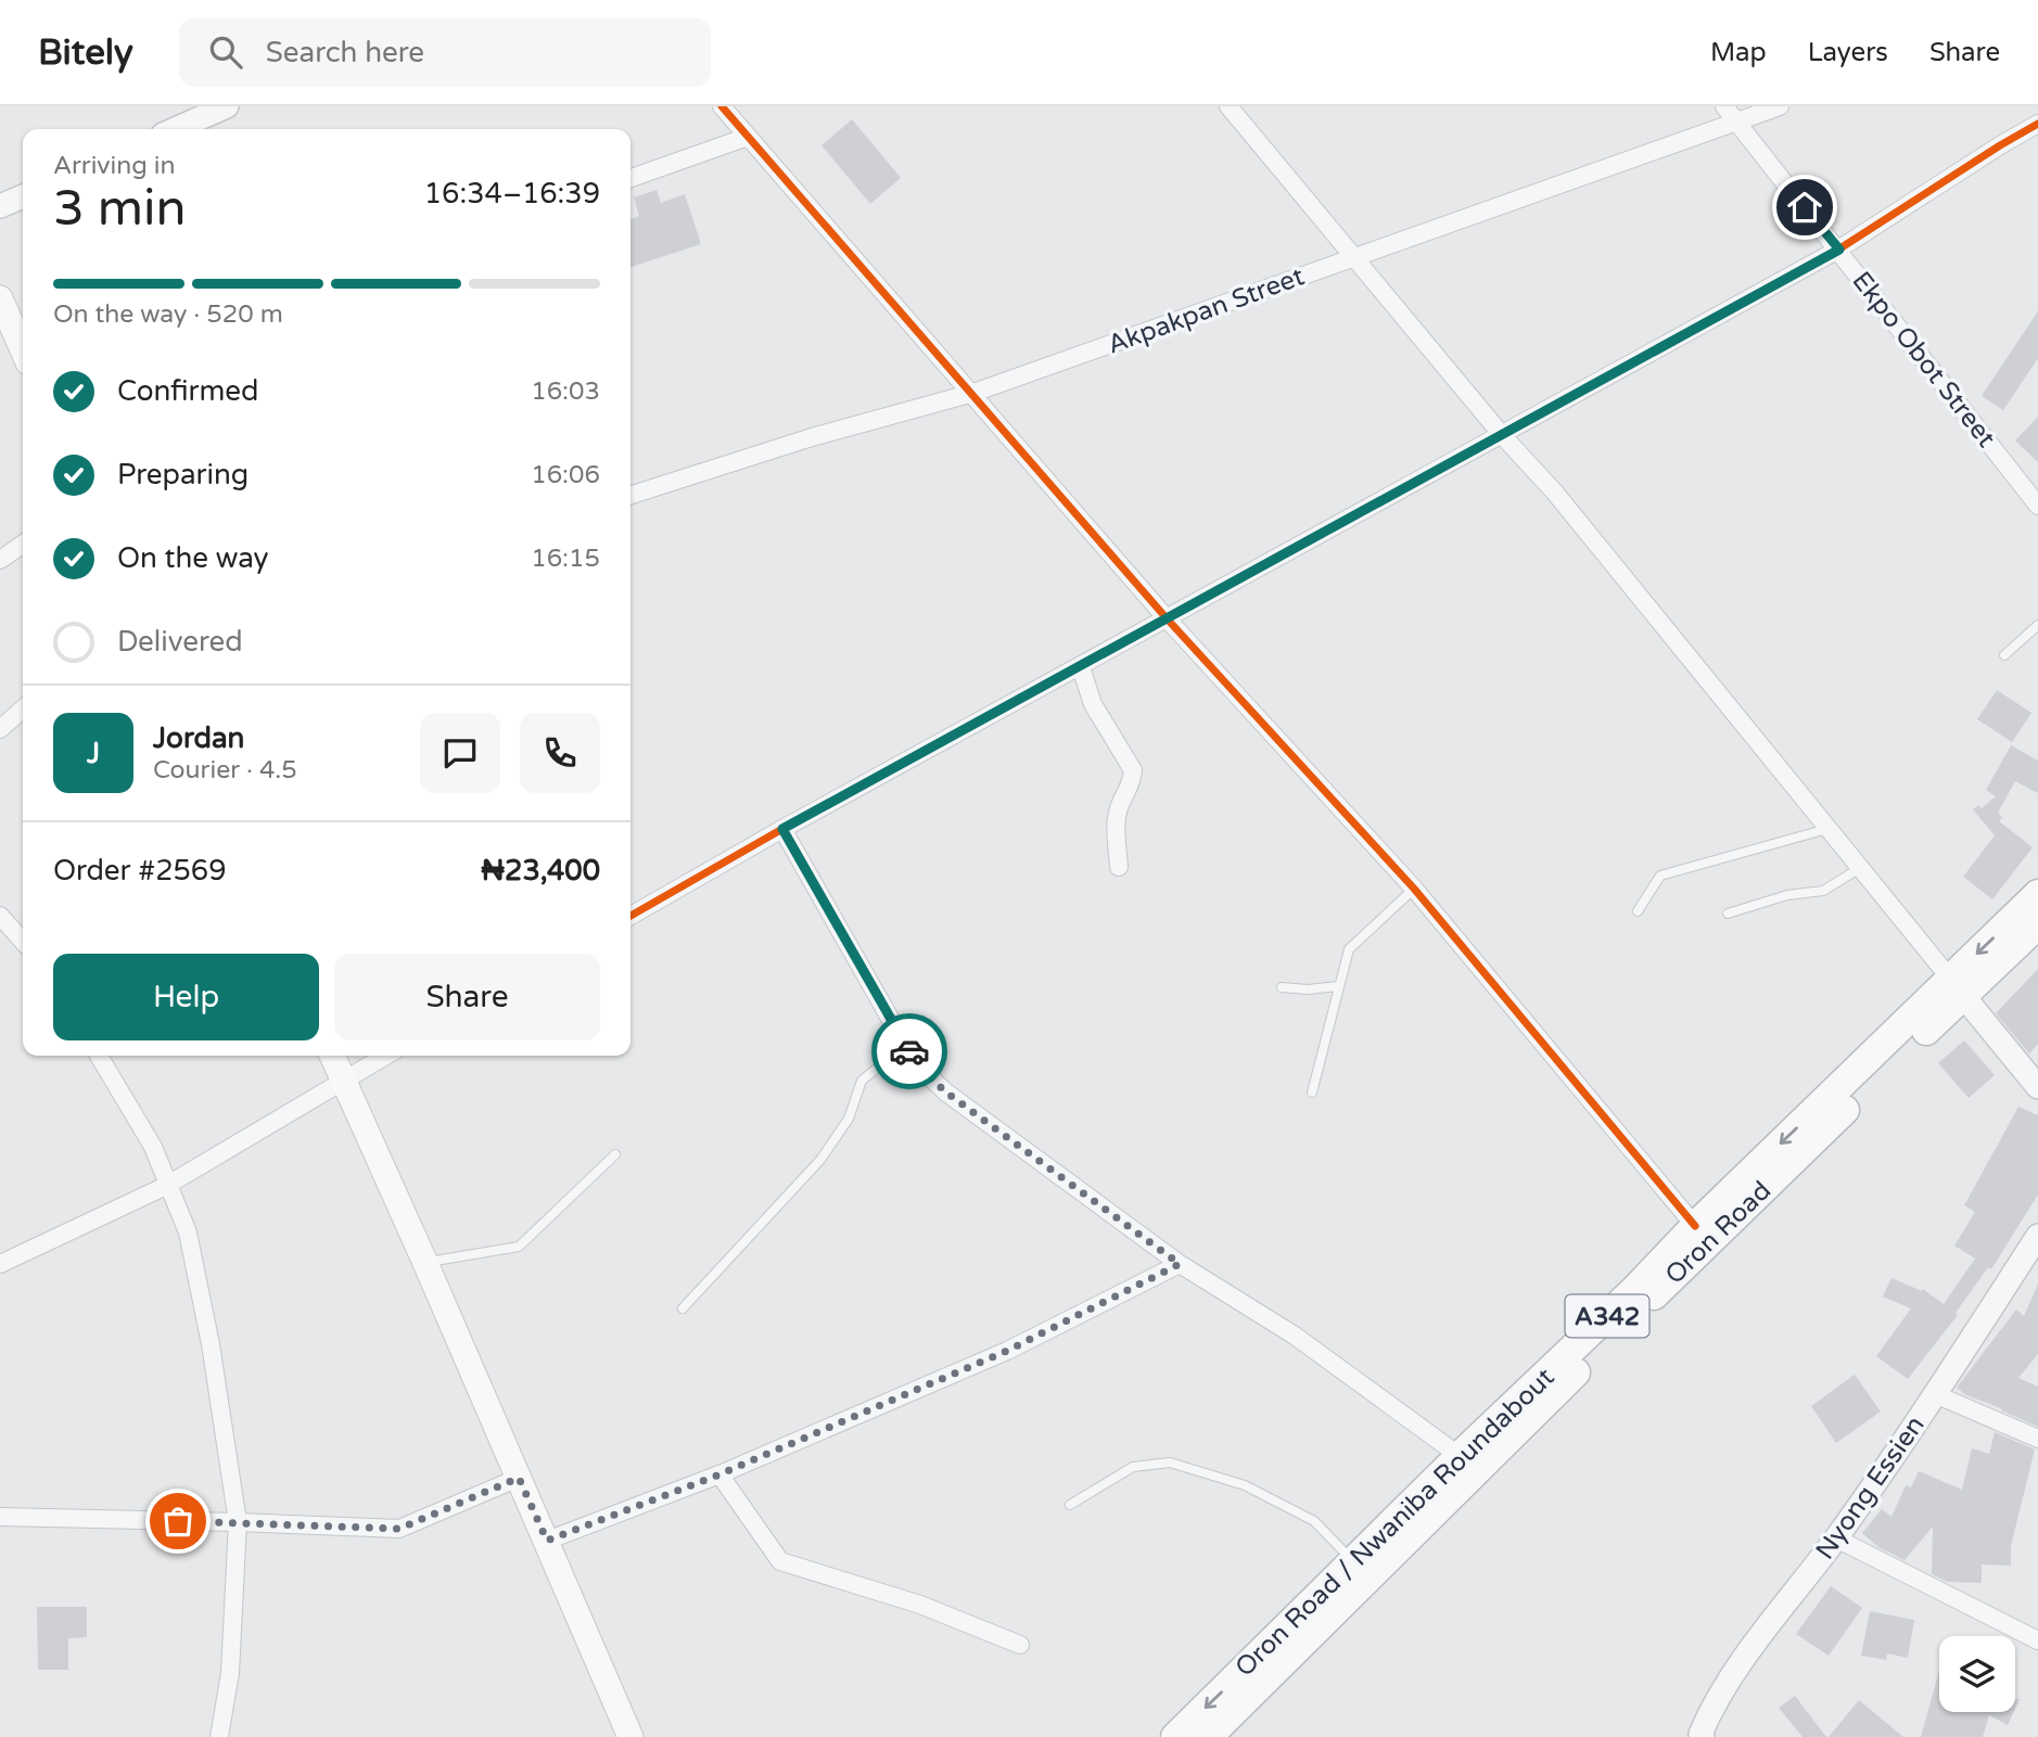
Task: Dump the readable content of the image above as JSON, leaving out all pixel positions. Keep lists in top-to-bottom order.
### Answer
{
  "streets": {
    "highway": ["Oron Road", "A342", "Oron Road / Nwaniba Roundabout"],
    "street": ["Akpakpan Street", "Ekpo Obot Street", "Nyong Essien"]
  },
  "crossings": [
    ["Akpakpan Street", "Ekpo Obot Street"],
    ["Oron Road", "Oron Road / Nwaniba Roundabout"]
  ],
  "one_way": ["Oron Road / Nwaniba Roundabout"],
  "page": {
    "header": "Bitely",
    "search": "Search here",
    "nav": ["Map", "Layers", "Share"],
    "heading": ["3 min", "Arriving in", "16:34–16:39"],
    "panel": [
      "Jordan",
      "Courier · 4.5",
      "Order #2569",
      "₦23,400"
    ],
    "bar": "On the way · 520 m",
    "list": [
      ["Confirmed", "16:03"],
      ["Preparing", "16:06"],
      ["On the way", "16:15"],
      "Delivered"
    ],
    "round": "J",
    "buttons": ["Help", "Share"]
  }
}
